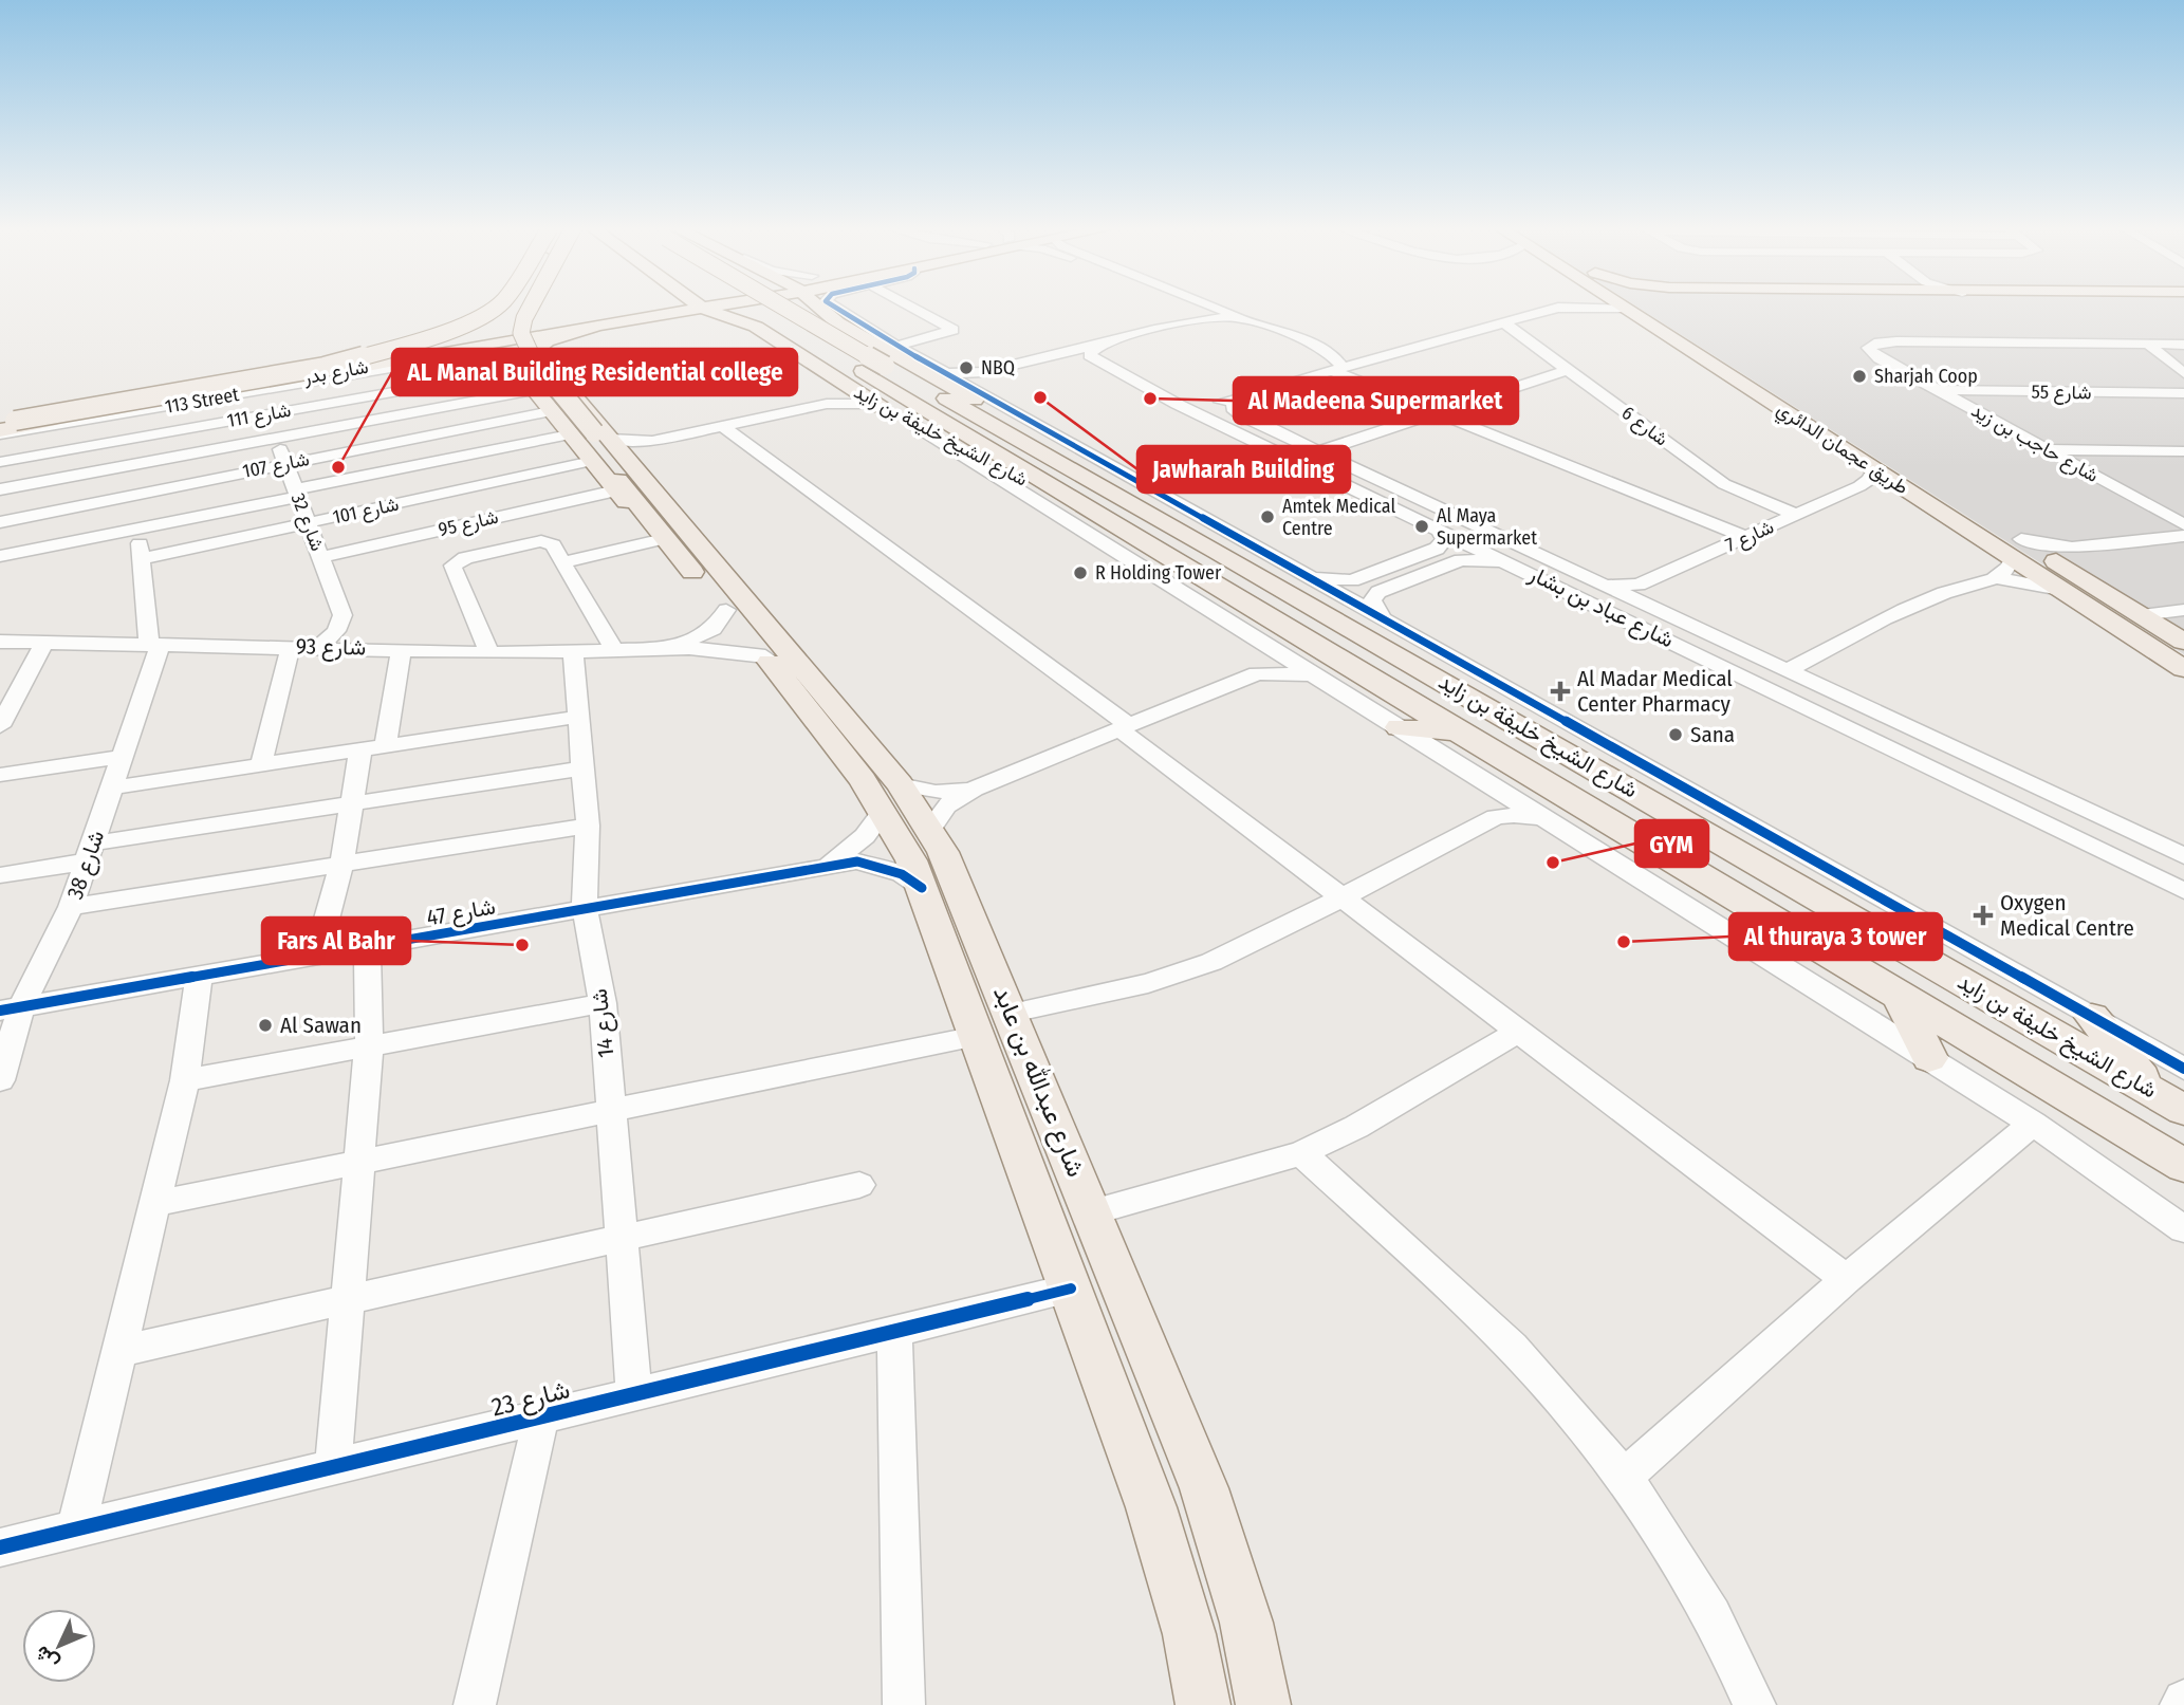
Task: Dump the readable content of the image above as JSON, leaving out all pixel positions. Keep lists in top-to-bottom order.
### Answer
{
  "streets": {
    "main road": [
      "شارع بدر",
      "شارع الشيخ خليفة بن زايد",
      "طريق عجمان الدائري",
      "شارع عبدالله بن عابد"
    ],
    "street": [
      "شارع 55",
      "113 Street",
      "شارع 111",
      "شارع 6",
      "شارع حاجب بن زيد",
      "شارع 107",
      "شارع 101",
      "شارع 32",
      "شارع 95",
      "شارع 7",
      "شارع عباد بن بشار",
      "شارع 93",
      "شارع 38",
      "شارع 47",
      "شارع 14",
      "شارع 23"
    ]
  },
  "crossings": [
    ["شارع بدر", "113 Street"],
    ["شارع بدر", "شارع 111"],
    ["شارع بدر", "شارع عبدالله بن عابد"],
    ["شارع 55", "شارع حاجب بن زيد"],
    ["113 Street", "شارع 111"],
    ["113 Street", "شارع 32"],
    ["شارع 111", "شارع 32"],
    ["شارع 111", "شارع عبدالله بن عابد"],
    ["شارع 6", "شارع 7"],
    ["شارع 6", "شارع عباد بن بشار"],
    ["طريق عجمان الدائري", "شارع 7"],
    ["شارع 107", "شارع 32"],
    ["شارع 107", "شارع عبدالله بن عابد"],
    ["شارع 101", "شارع 32"],
    ["شارع 101", "شارع 95"],
    ["شارع 101", "شارع عبدالله بن عابد"],
    ["شارع 32", "شارع 95"],
    ["شارع 32", "شارع 93"],
    ["شارع 95", "شارع عبدالله بن عابد"],
    ["شارع 7", "شارع عباد بن بشار"],
    ["شارع 93", "شارع 38"],
    ["شارع 93", "شارع 14"],
    ["شارع 93", "شارع عبدالله بن عابد"],
    ["شارع 38", "شارع 47"],
    ["شارع 47", "شارع 14"],
    ["شارع 47", "شارع عبدالله بن عابد"],
    ["شارع 14", "شارع 23"],
    ["شارع عبدالله بن عابد", "شارع 23"]
  ],
  "places": {
    "other": [
      "NBQ",
      "Sharjah Coop",
      "Jawharah Building",
      "Al Madeena Supermarket",
      "AL Manal Building Residential college",
      "Amtek Medical Centre",
      "Al Maya Supermarket",
      "R Holding Tower",
      "Sana",
      "GYM",
      "Al thuraya 3 tower",
      "Fars Al Bahr",
      "Al Sawan"
    ],
    "health": ["Al Madar Medical Center Pharmacy", "Oxygen Medical Centre"]
  },
  "north": "bottom left"
}
